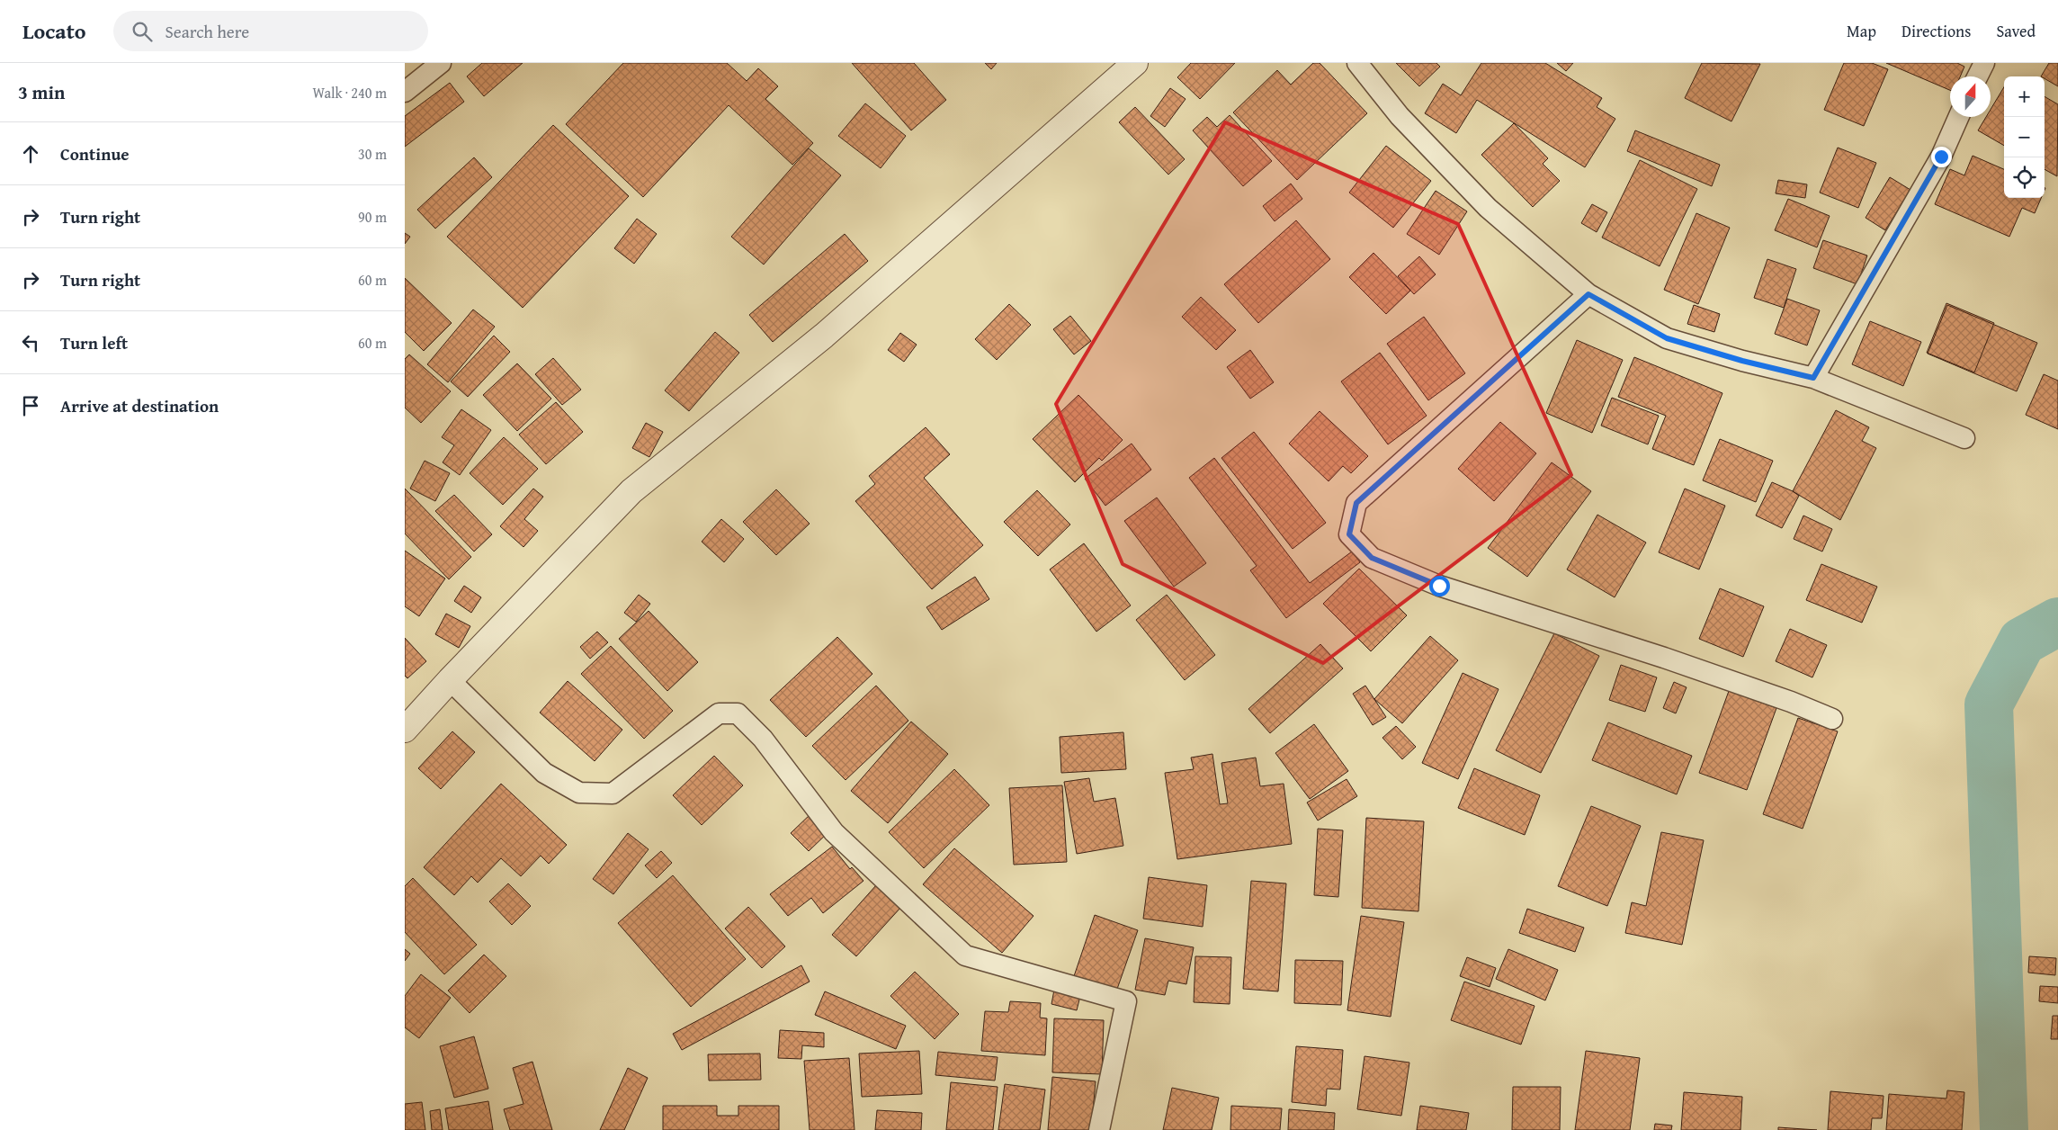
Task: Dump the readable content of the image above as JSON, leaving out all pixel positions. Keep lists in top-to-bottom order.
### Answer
{
  "north": "top",
  "page": {
    "header": "Locato",
    "search": "Search here",
    "nav": ["Map", "Directions", "Saved"],
    "heading": ["3 min", "Walk · 240 m"],
    "map_buttons": ["+", "−"],
    "list": [
      ["Continue", "30 m"],
      ["Turn right", "90 m"],
      ["Turn right", "60 m"],
      ["Turn left", "60 m"],
      "Arrive at destination"
    ]
  }
}
